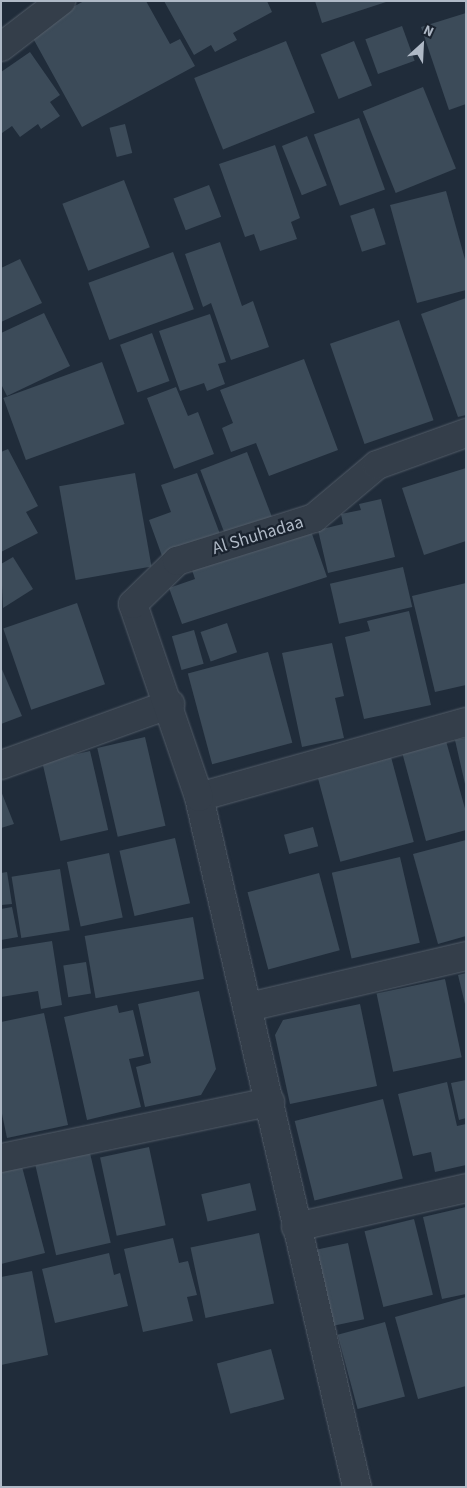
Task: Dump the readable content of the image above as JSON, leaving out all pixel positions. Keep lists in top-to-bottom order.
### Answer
{
  "streets": {
    "street": ["Al Shuhadaa"]
  },
  "north": "top right"
}
